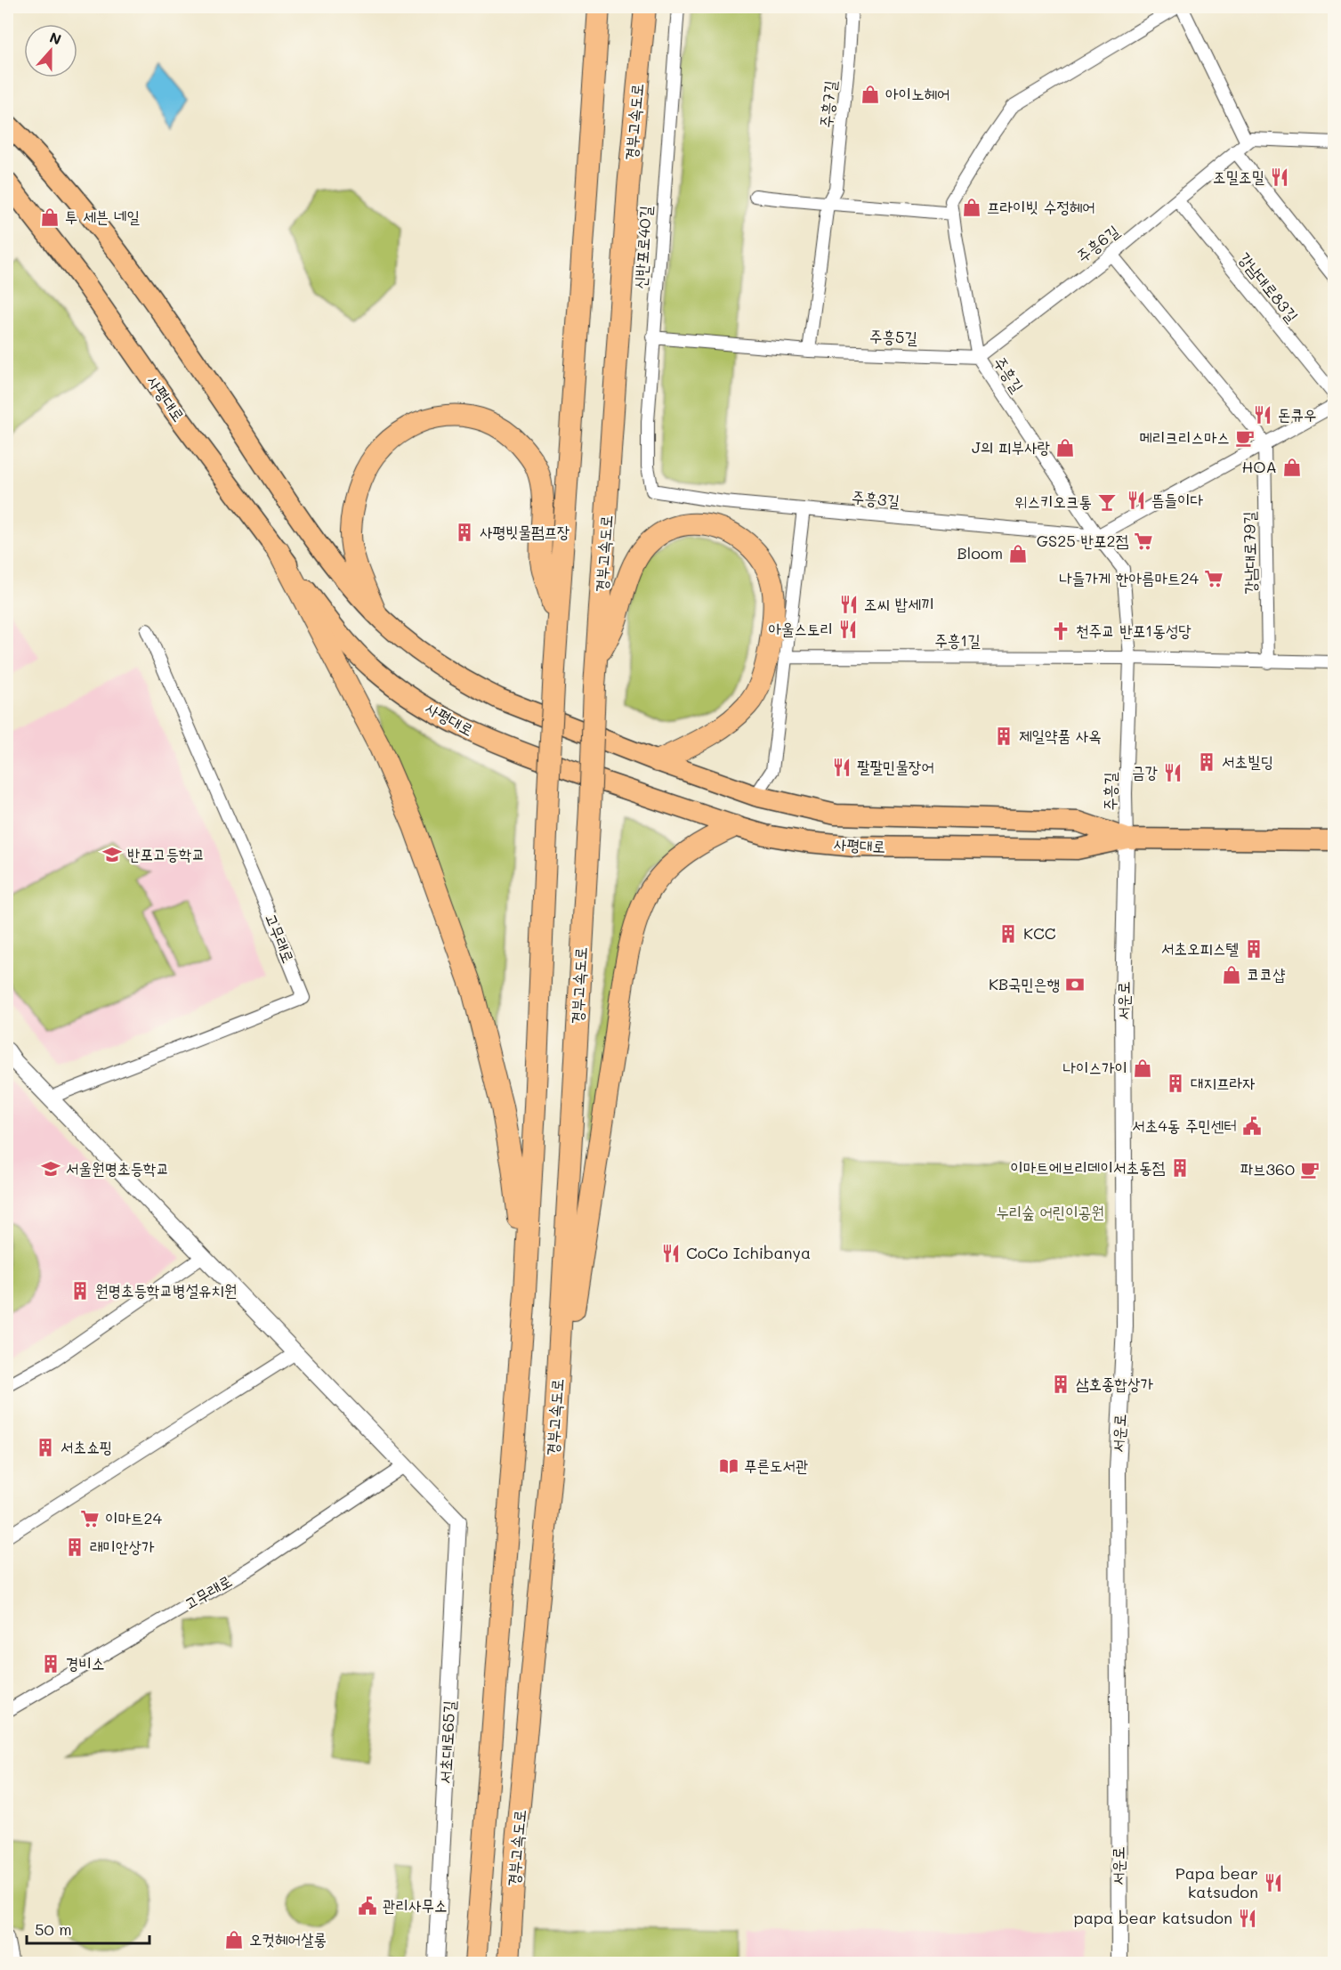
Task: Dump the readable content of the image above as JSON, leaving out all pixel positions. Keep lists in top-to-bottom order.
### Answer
{
  "streets": {
    "highway": ["경부고속도로"],
    "main road": ["사평대로"],
    "street": [
      "주흥7길",
      "주흥6길",
      "신반포로40길",
      "강남대로83길",
      "주흥5길",
      "주흥길",
      "주흥3길",
      "강남대로79길",
      "주흥1길",
      "고무래로",
      "서운로",
      "서초대로65길"
    ]
  },
  "crossings": [
    ["주흥6길", "강남대로83길"],
    ["주흥6길", "주흥5길"],
    ["주흥6길", "주흥길"],
    ["신반포로40길", "주흥5길"],
    ["신반포로40길", "주흥3길"],
    ["주흥5길", "주흥길"],
    ["주흥길", "사평대로"],
    ["주흥길", "주흥3길"],
    ["주흥길", "주흥1길"],
    ["주흥길", "서운로"],
    ["사평대로", "서운로"],
    ["고무래로", "서초대로65길"]
  ],
  "parks": ["누리숲 어린이공원"],
  "places": {
    "shop": [
      "아이노헤어",
      "프라이빗 수정헤어",
      "투 세븐 네일",
      "J의 피부사랑",
      "HOA",
      "Bloom",
      "코코샵",
      "나이스가이",
      "오컷헤어살롱"
    ],
    "restaurant": [
      "조밀조밀",
      "돈큐우",
      "뜸들이다",
      "조씨 밥세끼",
      "아울스토리",
      "팔팔민물장어",
      "금강",
      "CoCo Ichibanya",
      "Papa bear katsudon",
      "papa bear katsudon"
    ],
    "cafe": ["메리크리스마스", "파브360"],
    "bar": ["위스키오크통"],
    "building": [
      "사평빗물펌프장",
      "제일약품 사옥",
      "서초빌딩",
      "KCC",
      "서초오피스텔",
      "대지프라자",
      "이마트에브리데이서초동점",
      "원명초등학교병설유치원",
      "삼호종합상가",
      "서초쇼핑",
      "래미안상가",
      "경비소"
    ],
    "supermarket": ["GS25 반포2점", "나들가게 한아름마트24", "이마트24"],
    "church": ["천주교 반포1동성당"],
    "school or university": ["반포고등학교", "서울원명초등학교"],
    "bank": ["KB국민은행"],
    "public building": ["서초4동 주민센터", "관리사무소"],
    "library": ["푸른도서관"]
  },
  "scale_bar": "50 m",
  "north": "top"
}
